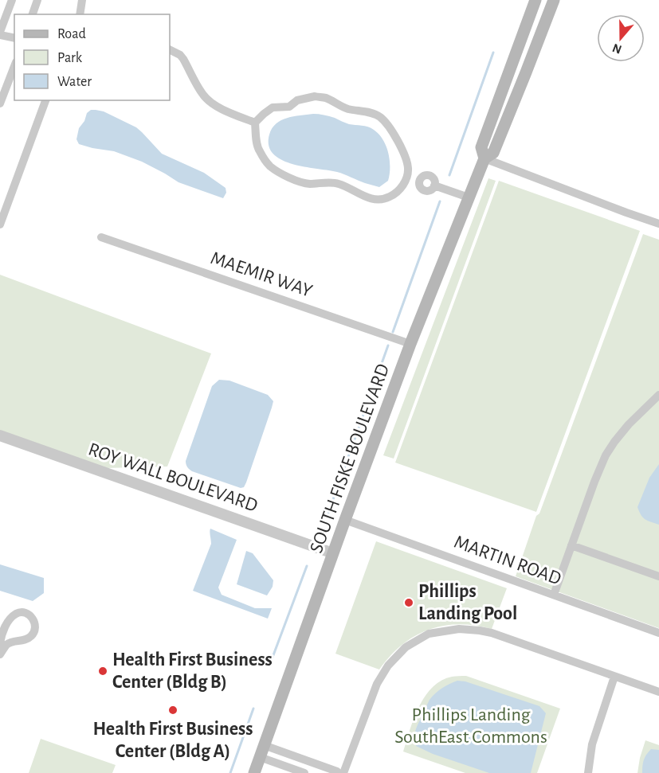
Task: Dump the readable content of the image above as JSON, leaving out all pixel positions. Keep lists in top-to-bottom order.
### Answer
{
  "streets": {
    "main road": ["SOUTH FISKE BOULEVARD"],
    "street": ["MAEMIR WAY", "ROY WALL BOULEVARD", "MARTIN ROAD"]
  },
  "crossings": [
    ["MAEMIR WAY", "SOUTH FISKE BOULEVARD"],
    ["SOUTH FISKE BOULEVARD", "ROY WALL BOULEVARD"],
    ["SOUTH FISKE BOULEVARD", "MARTIN ROAD"]
  ],
  "parks": ["Phillips Landing SouthEast Commons"],
  "places": ["Phillips Landing Pool", "Health First Business Center (Bldg B)", "Health First Business Center (Bldg A)"],
  "legend": ["Road", "Park", "Water"],
  "north": "bottom"
}
